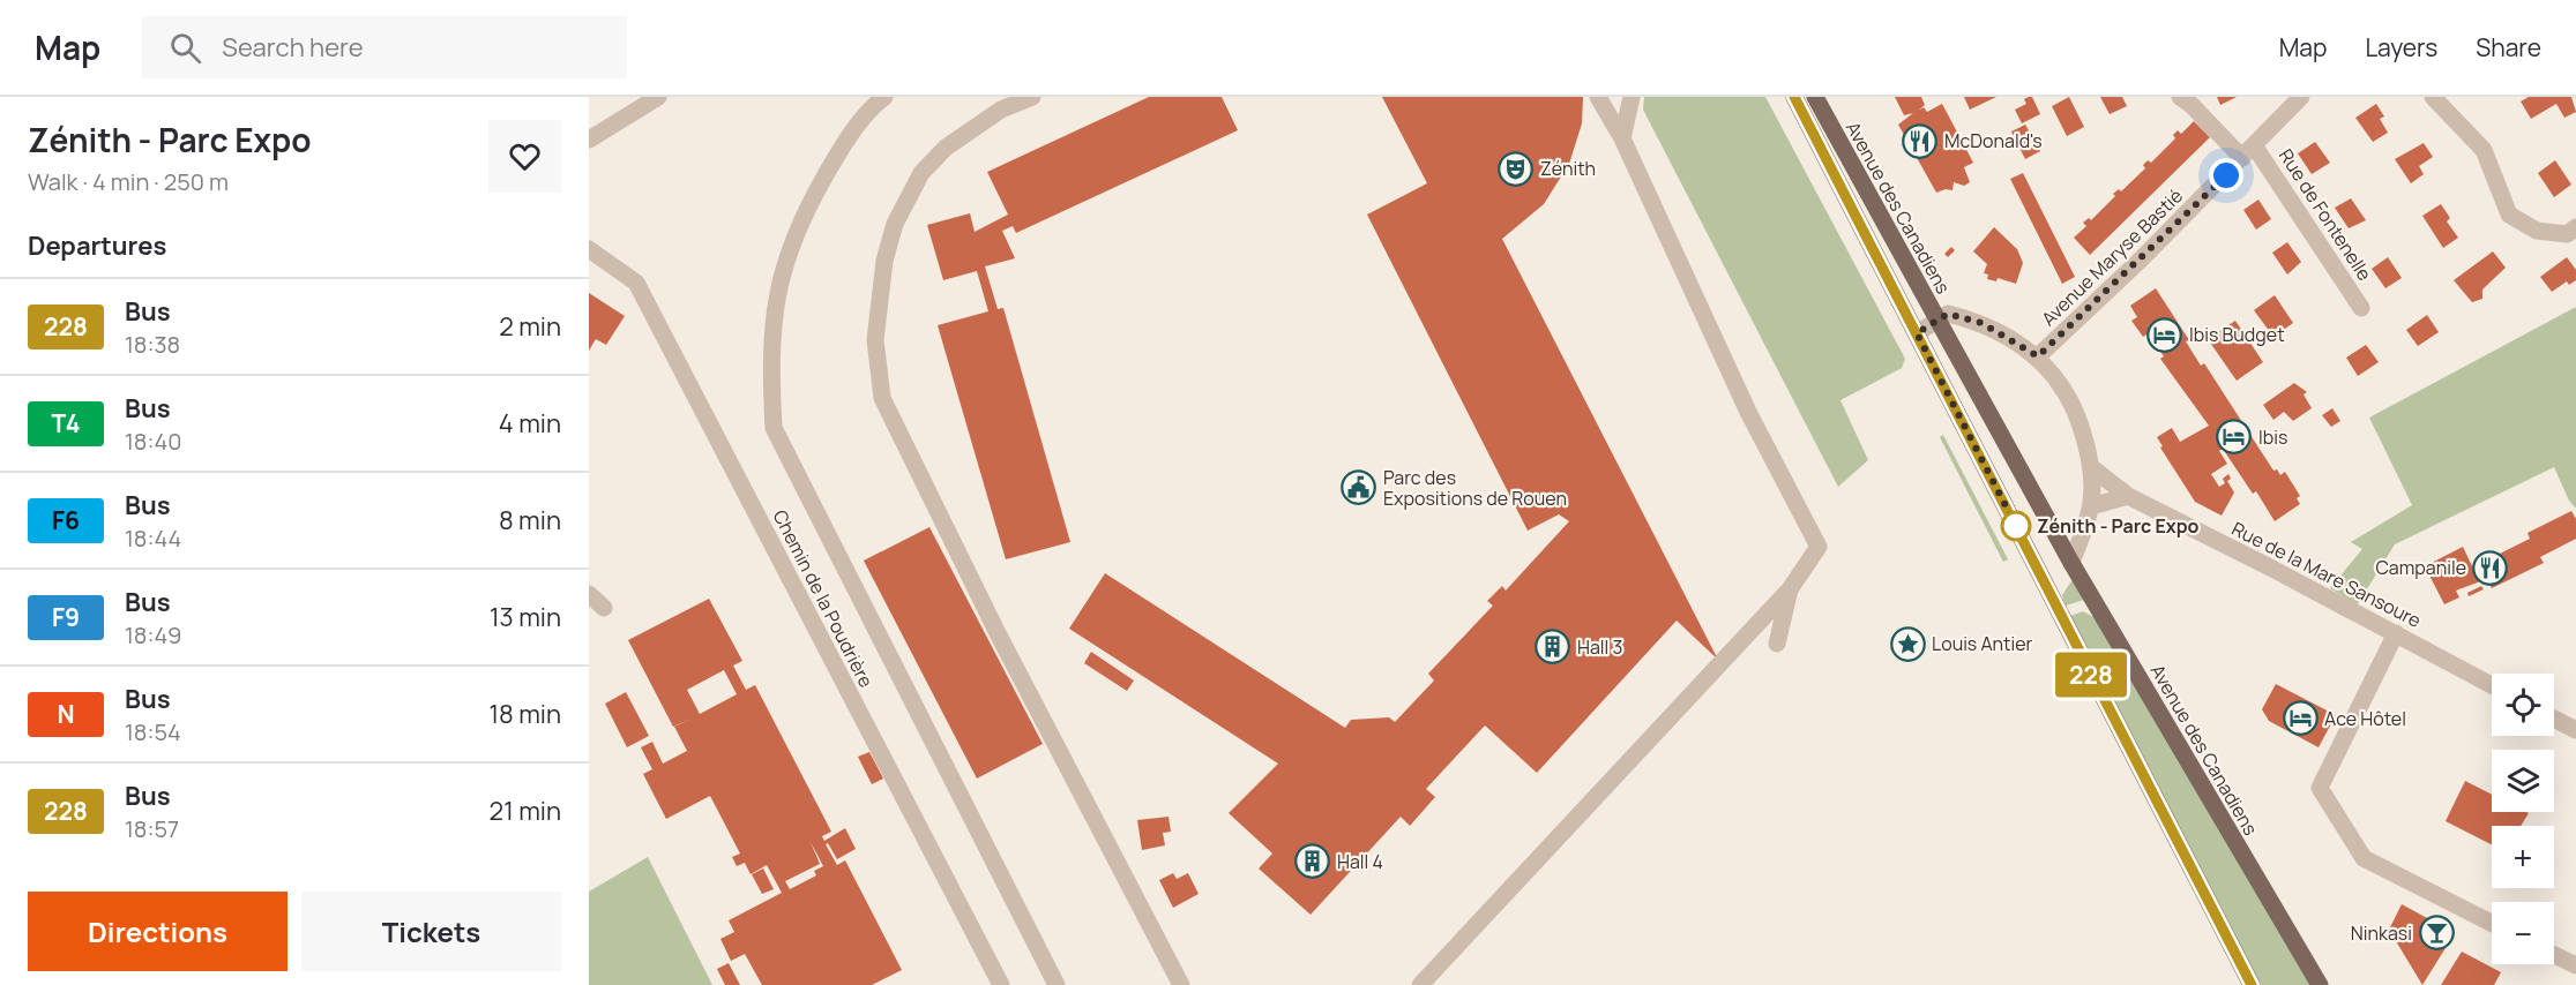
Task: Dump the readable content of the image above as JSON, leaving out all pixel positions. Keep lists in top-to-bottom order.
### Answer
{
  "streets": {
    "main road": ["Avenue des Canadiens"],
    "street": [
      "Rue de Fontenelle",
      "Avenue Maryse Bastié",
      "Rue de la Mare Sansoure",
      "Chemin de la Poudrière"
    ]
  },
  "crossings": [
    ["Rue de Fontenelle", "Avenue Maryse Bastié"]
  ],
  "places": {
    "restaurant": ["McDonald's", "Campanile"],
    "theatre": ["Zénith"],
    "hotel": ["Ibis Budget", "Ibis", "Ace Hôtel"],
    "public building": ["Parc des Expositions de Rouen"],
    "other": ["Zénith - Parc Expo"],
    "place": ["Louis Antier"],
    "building": ["Hall 3", "Hall 4"],
    "bar": ["Ninkasi"]
  },
  "lines": ["bus line 228"],
  "page": {
    "header": "Map",
    "search": "Search here",
    "nav": ["Map", "Layers", "Share"],
    "heading": [
      ["Zénith - Parc Expo", "Walk · 4 min · 250 m"],
      "Departures"
    ],
    "on_map": "228",
    "list": [
      {
        "mark": "228",
        "name": "Bus",
        "note": "18:38",
        "value": "2 min"
      },
      {
        "mark": "T4",
        "name": "Bus",
        "note": "18:40",
        "value": "4 min"
      },
      {
        "mark": "F6",
        "name": "Bus",
        "note": "18:44",
        "value": "8 min"
      },
      {
        "mark": "F9",
        "name": "Bus",
        "note": "18:49",
        "value": "13 min"
      },
      {
        "mark": "N",
        "name": "Bus",
        "note": "18:54",
        "value": "18 min"
      },
      {
        "mark": "228",
        "name": "Bus",
        "note": "18:57",
        "value": "21 min"
      }
    ],
    "map_buttons": ["+", "−"],
    "buttons": ["Directions", "Tickets"]
  }
}
